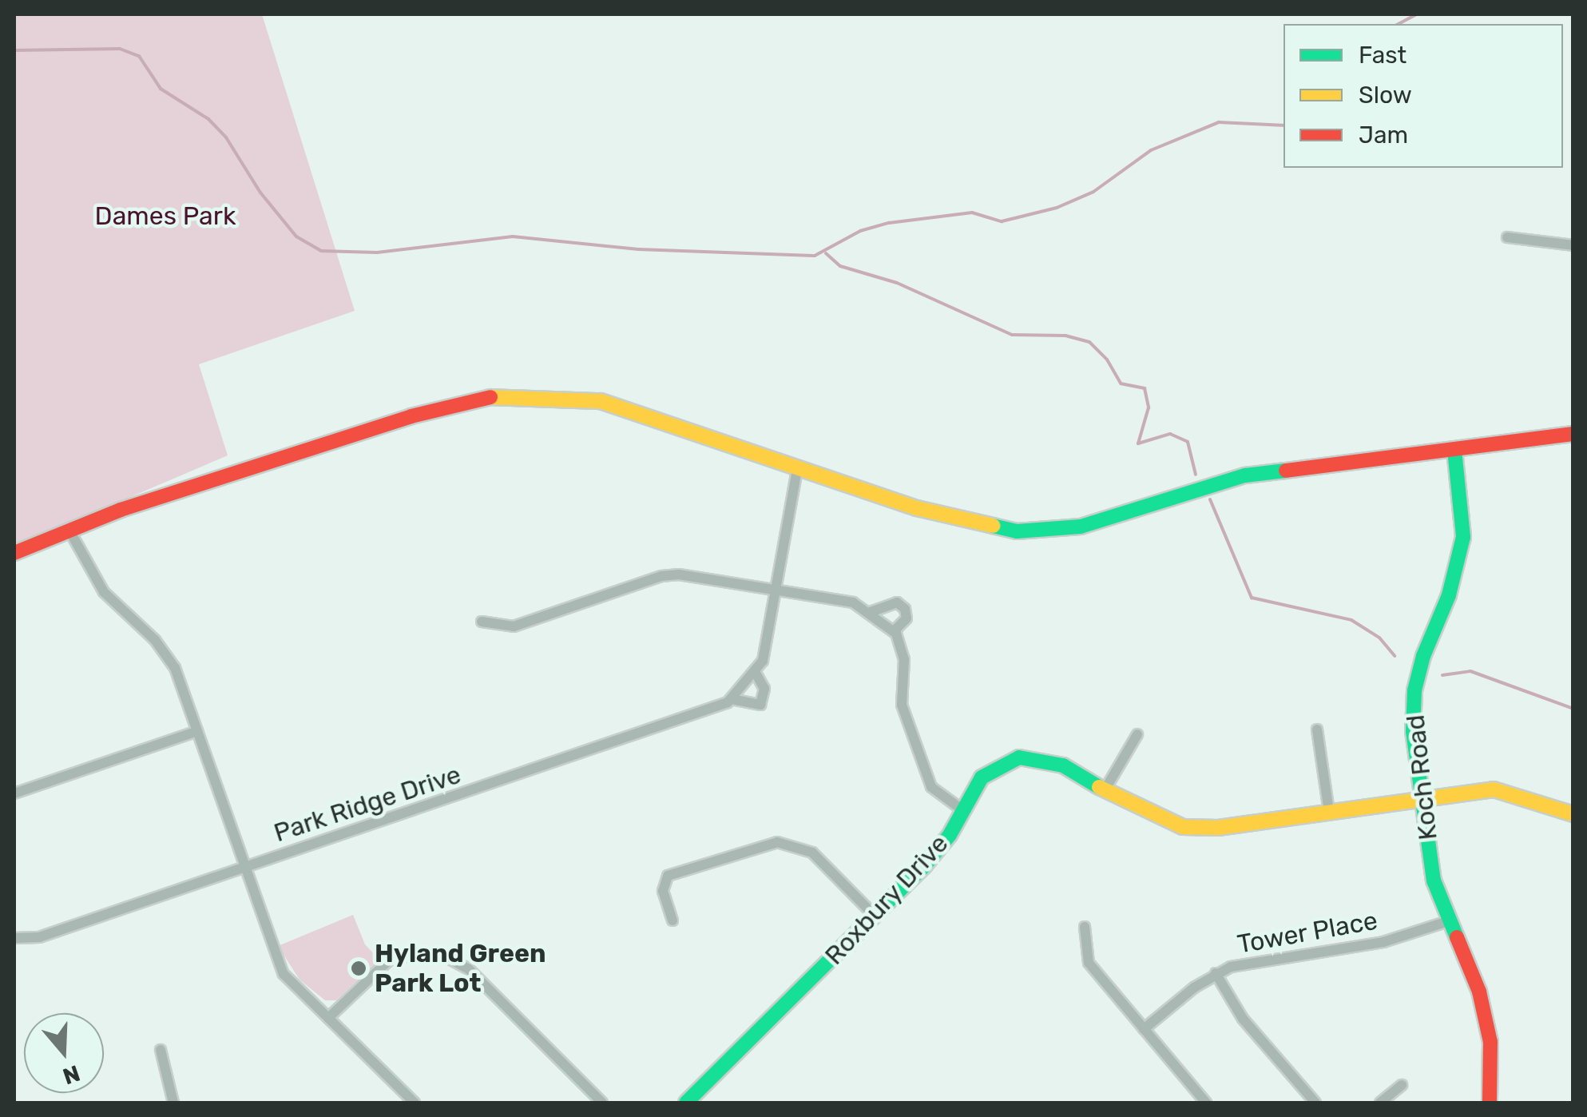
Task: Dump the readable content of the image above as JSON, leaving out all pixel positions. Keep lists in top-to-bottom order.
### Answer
{
  "streets": {
    "street": [
      "Koch Road",
      "Park Ridge Drive",
      "Roxbury Drive",
      "Tower Place"
    ]
  },
  "crossings": [
    ["Koch Road", "Roxbury Drive"],
    ["Koch Road", "Tower Place"]
  ],
  "parks": ["Dames Park"],
  "places": ["Hyland Green Park Lot"],
  "legend": ["Fast", "Slow", "Jam"],
  "north": "bottom"
}
